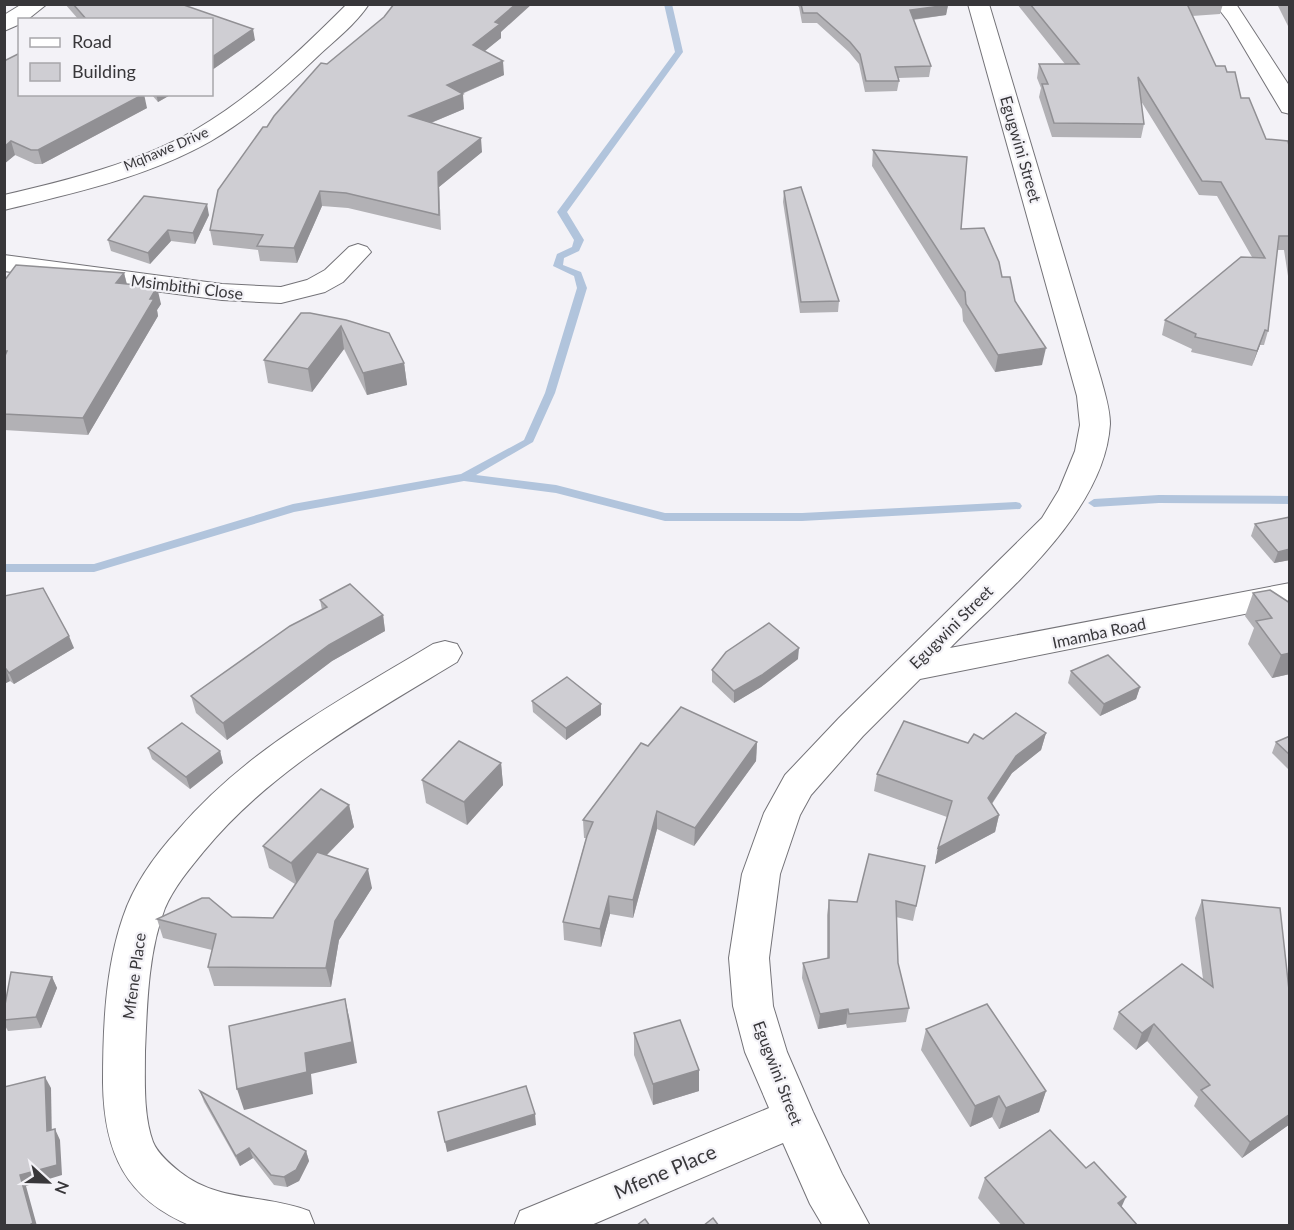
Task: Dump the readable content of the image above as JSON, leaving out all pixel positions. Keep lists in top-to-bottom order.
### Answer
{
  "streets": {
    "street": [
      "Mqhawe Drive",
      "Egugwini Street",
      "Msimbithi Close",
      "Imamba Road",
      "Mfene Place"
    ]
  },
  "crossings": [
    ["Egugwini Street", "Imamba Road"],
    ["Egugwini Street", "Mfene Place"]
  ],
  "legend": ["Road", "Building"],
  "north": "right"
}
